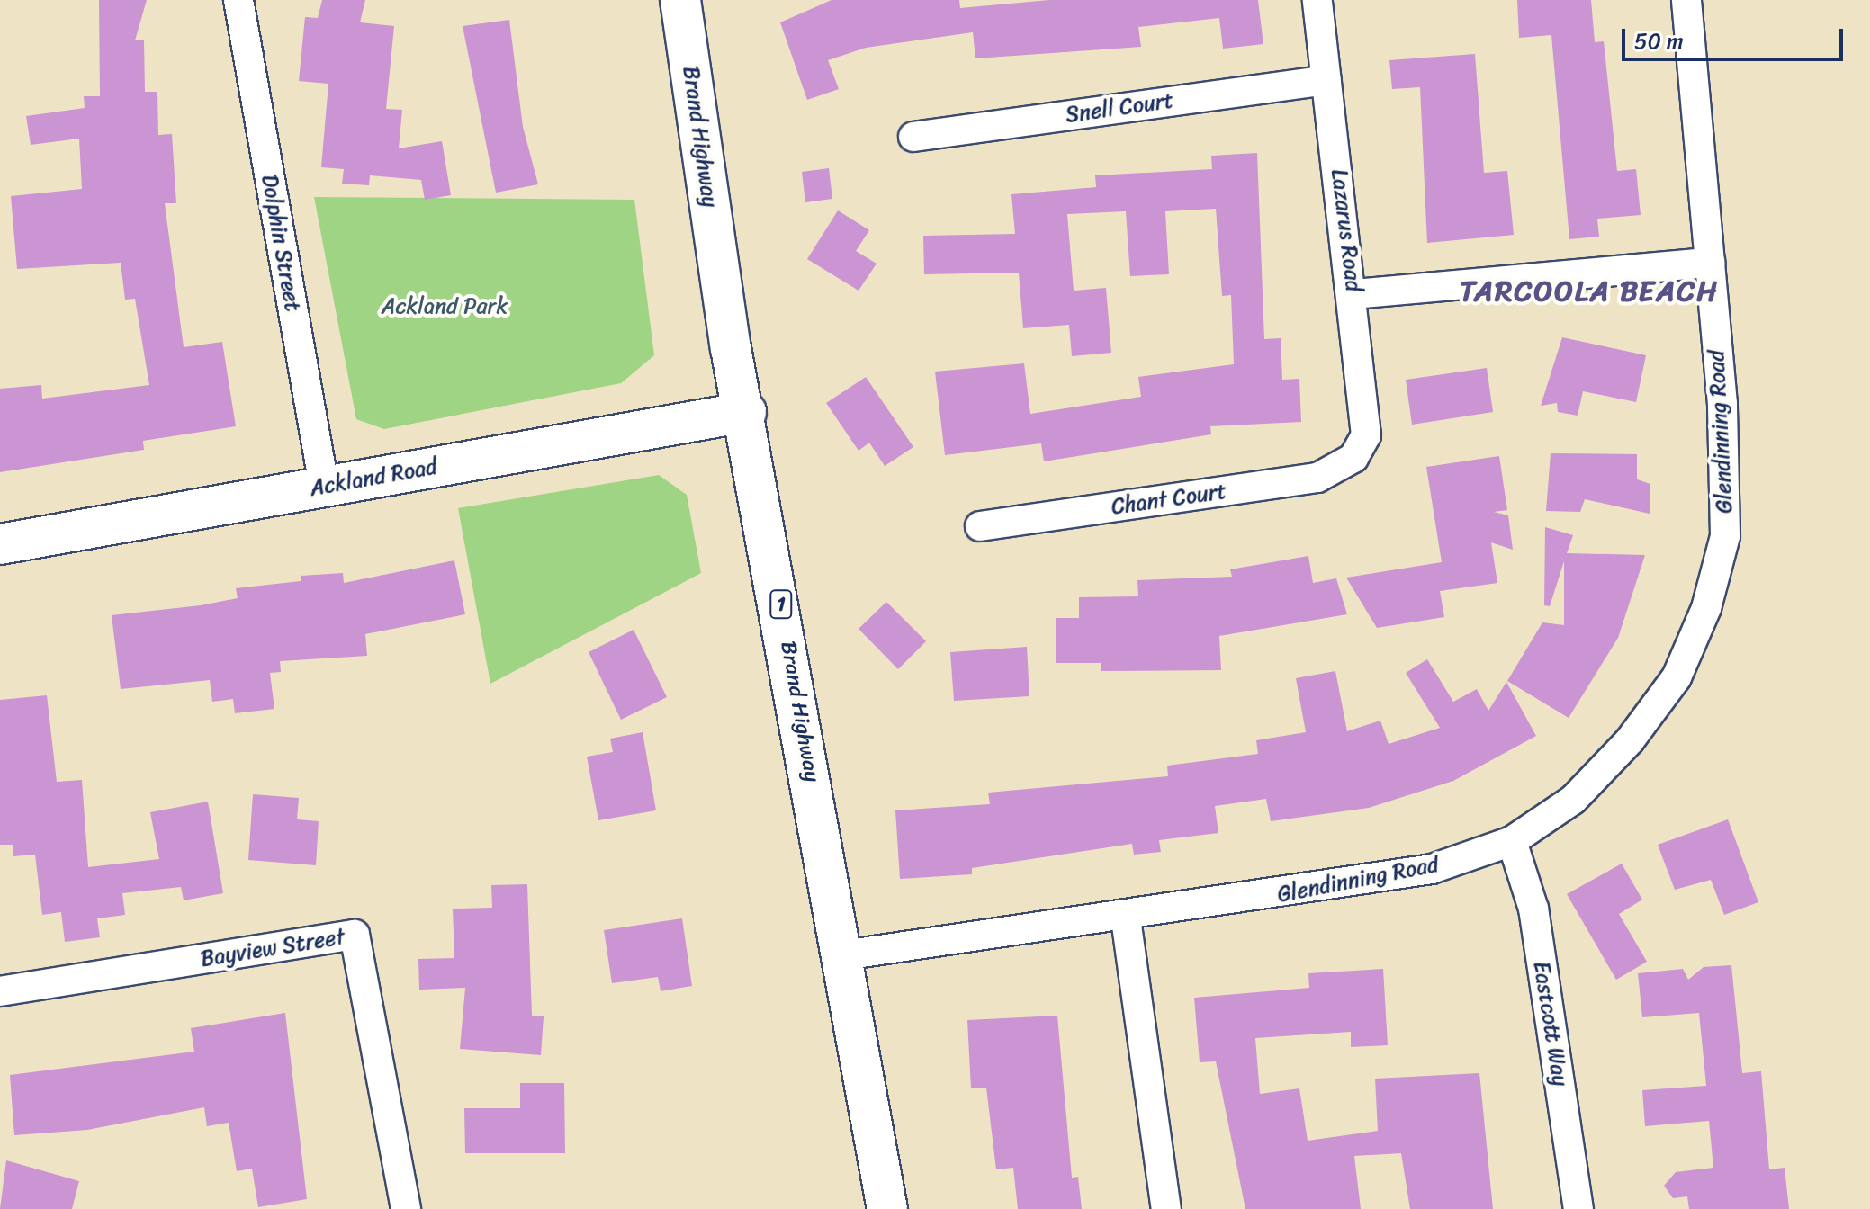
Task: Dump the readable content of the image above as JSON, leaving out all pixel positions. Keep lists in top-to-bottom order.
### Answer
{
  "streets": {
    "main road": ["Brand Highway", "Ackland Road", "1"],
    "street": [
      "Snell Court",
      "Lazarus Road",
      "Dolphin Street",
      "Glendinning Road",
      "Chant Court",
      "Bayview Street",
      "Eastcott Way"
    ]
  },
  "crossings": [
    ["Snell Court", "Lazarus Road"],
    ["Brand Highway", "Glendinning Road"],
    ["Brand Highway", "Ackland Road"],
    ["Lazarus Road", "Chant Court"],
    ["Dolphin Street", "Ackland Road"],
    ["Glendinning Road", "Eastcott Way"]
  ],
  "districts": ["TARCOOLA BEACH"],
  "parks": ["Ackland Park"],
  "scale_bar": "50 m"
}
